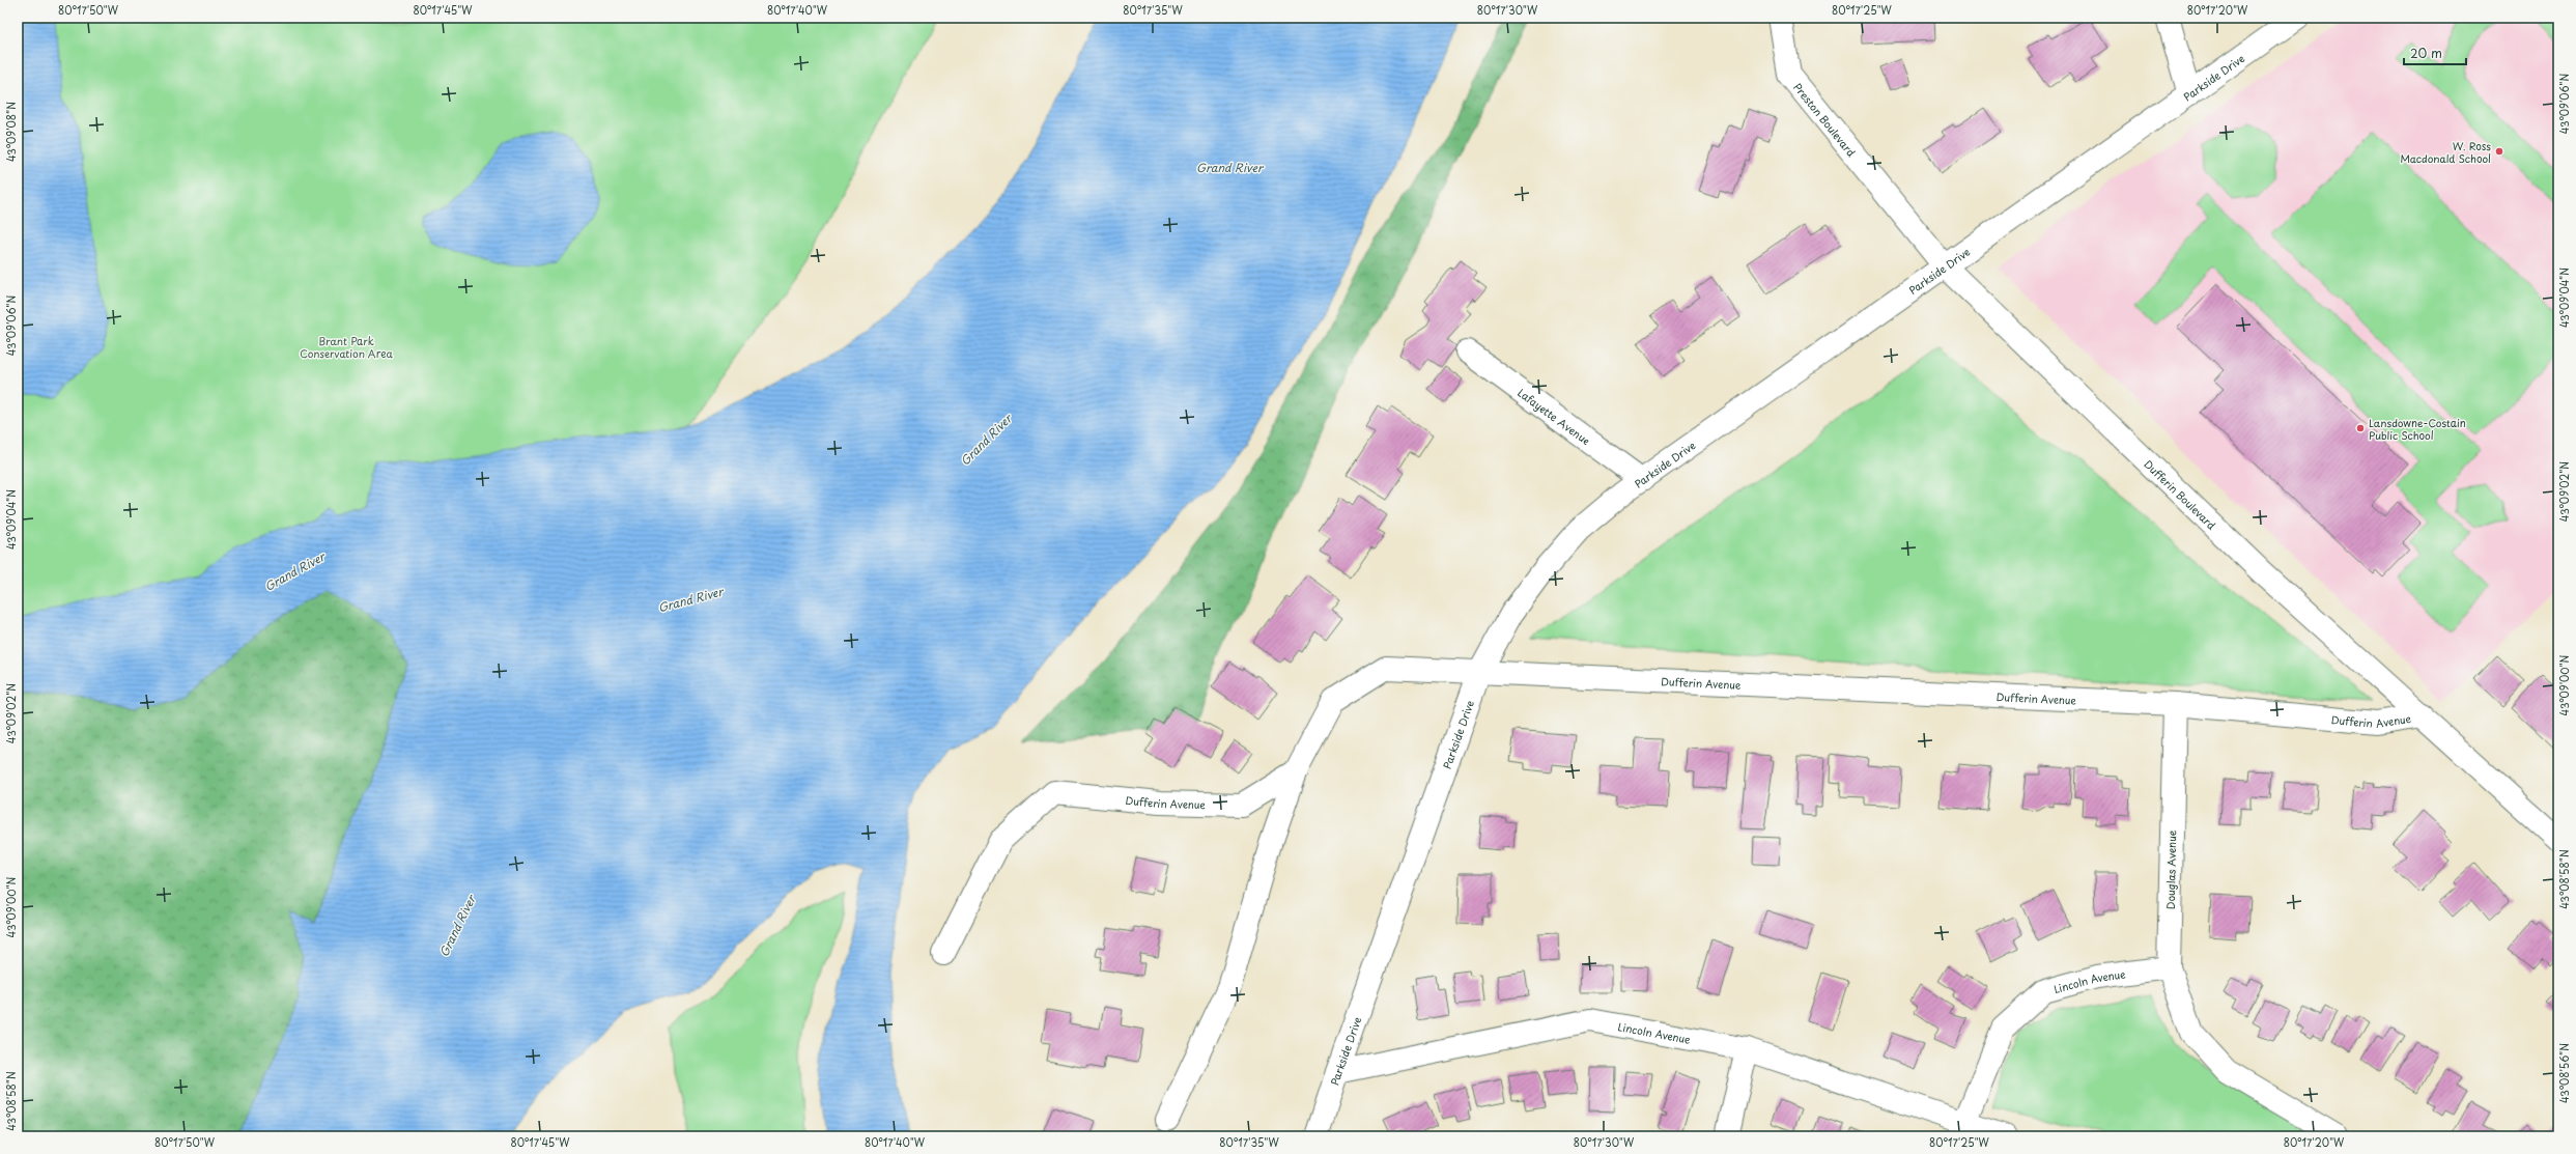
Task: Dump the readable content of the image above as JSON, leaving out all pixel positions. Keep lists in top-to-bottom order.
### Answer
{
  "streets": {
    "street": [
      "Parkside Drive",
      "Preston Boulevard",
      "Lafayette Avenue",
      "Dufferin Boulevard",
      "Dufferin Avenue",
      "Douglas Avenue",
      "Lincoln Avenue"
    ]
  },
  "crossings": [
    ["Parkside Drive", "Preston Boulevard"],
    ["Parkside Drive", "Lafayette Avenue"],
    ["Parkside Drive", "Dufferin Boulevard"],
    ["Parkside Drive", "Dufferin Avenue"],
    ["Parkside Drive", "Lincoln Avenue"],
    ["Preston Boulevard", "Dufferin Boulevard"],
    ["Dufferin Boulevard", "Dufferin Avenue"],
    ["Dufferin Avenue", "Douglas Avenue"],
    ["Douglas Avenue", "Lincoln Avenue"]
  ],
  "water": ["Grand River"],
  "parks": ["Brant Park Conservation Area"],
  "places": ["W. Ross Macdonald School", "Lansdowne-Costain Public School"],
  "scale_bar": "20 m",
  "coordinates": [
    "80°17'50\"W",
    "80°17'45\"W",
    "80°17'40\"W",
    "80°17'35\"W",
    "80°17'30\"W",
    "80°17'25\"W",
    "80°17'20\"W",
    "43°09'06\"N",
    "43°09'08\"N",
    "43°09'04\"N",
    "43°09'02\"N",
    "43°09'00\"N",
    "43°08'58\"N",
    "43°08'56\"N"
  ]
}
